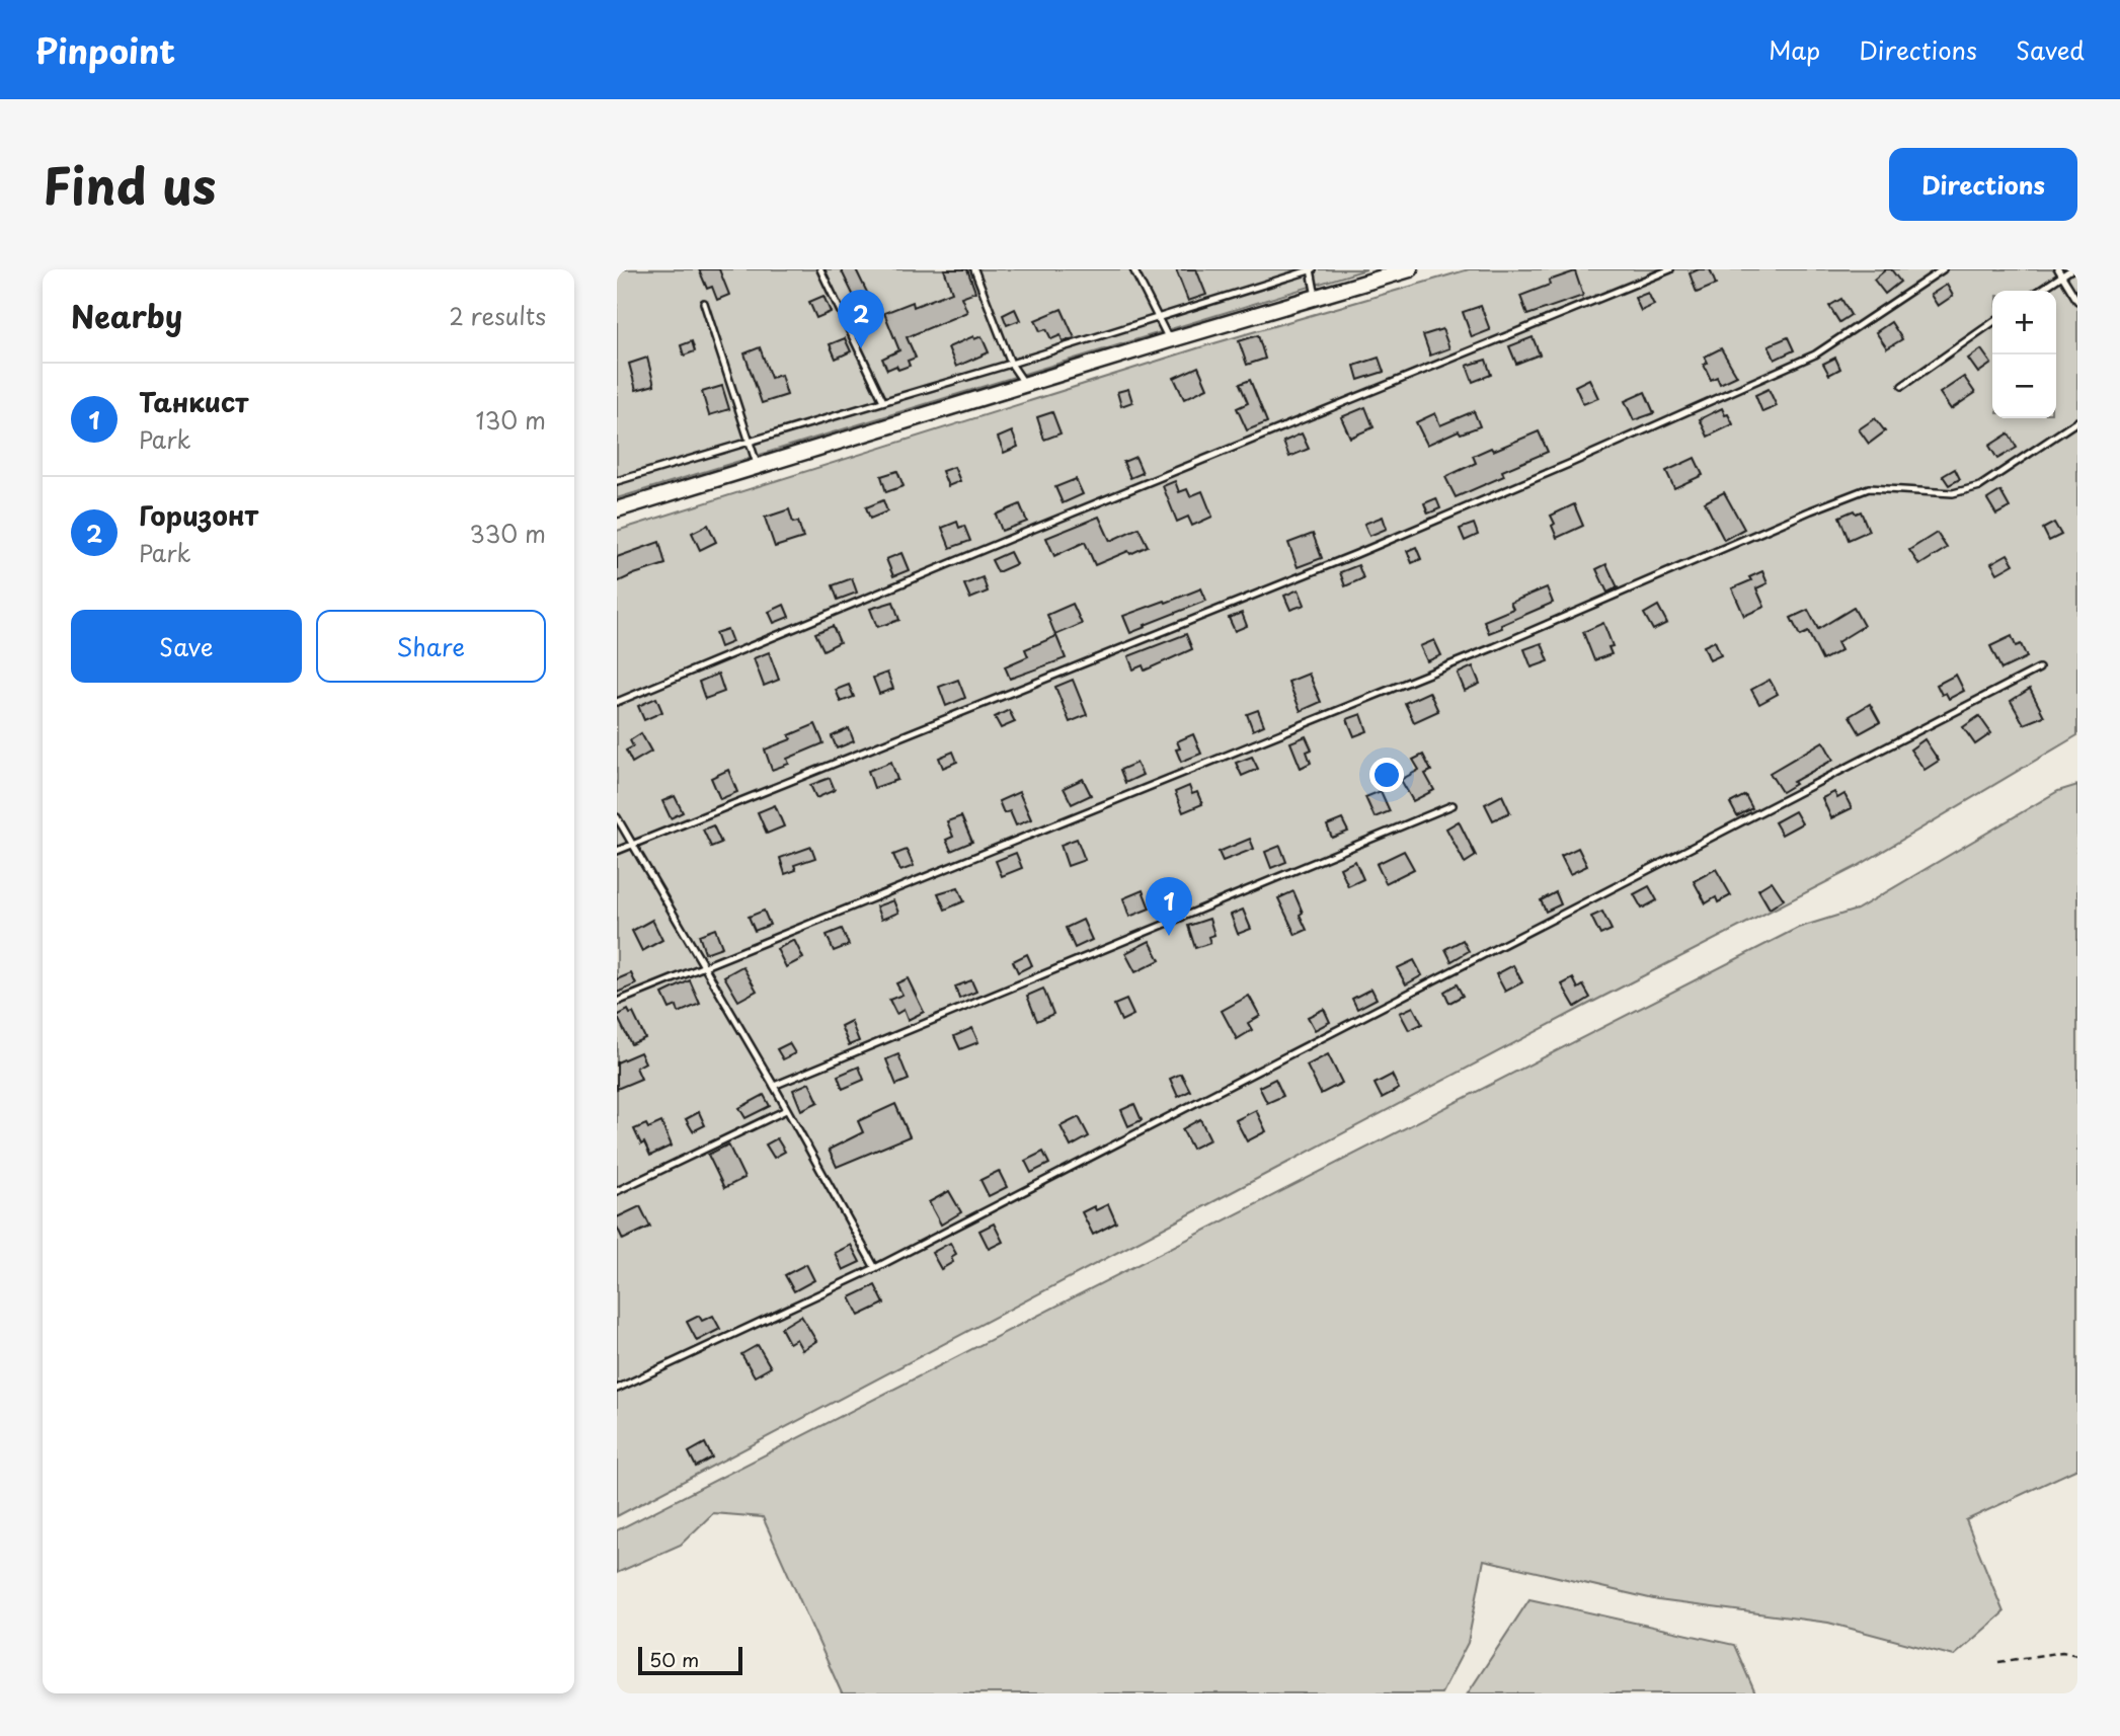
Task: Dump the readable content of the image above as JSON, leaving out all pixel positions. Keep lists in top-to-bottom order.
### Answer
{
  "scale_bar": "50 m",
  "page": {
    "header": "Pinpoint",
    "nav": ["Map", "Directions", "Saved"],
    "title": "Find us",
    "buttons": [
      "Directions",
      ["Save", "Share"]
    ],
    "heading": ["Nearby", "2 results"],
    "pins": ["2", "1"],
    "map_buttons": ["+", "−"],
    "list": [
      {
        "mark": "1",
        "name": "Танкист",
        "note": "Park",
        "value": "130 m"
      },
      {
        "mark": "2",
        "name": "Горизонт",
        "note": "Park",
        "value": "330 m"
      }
    ],
    "scale": "50 m"
  }
}
